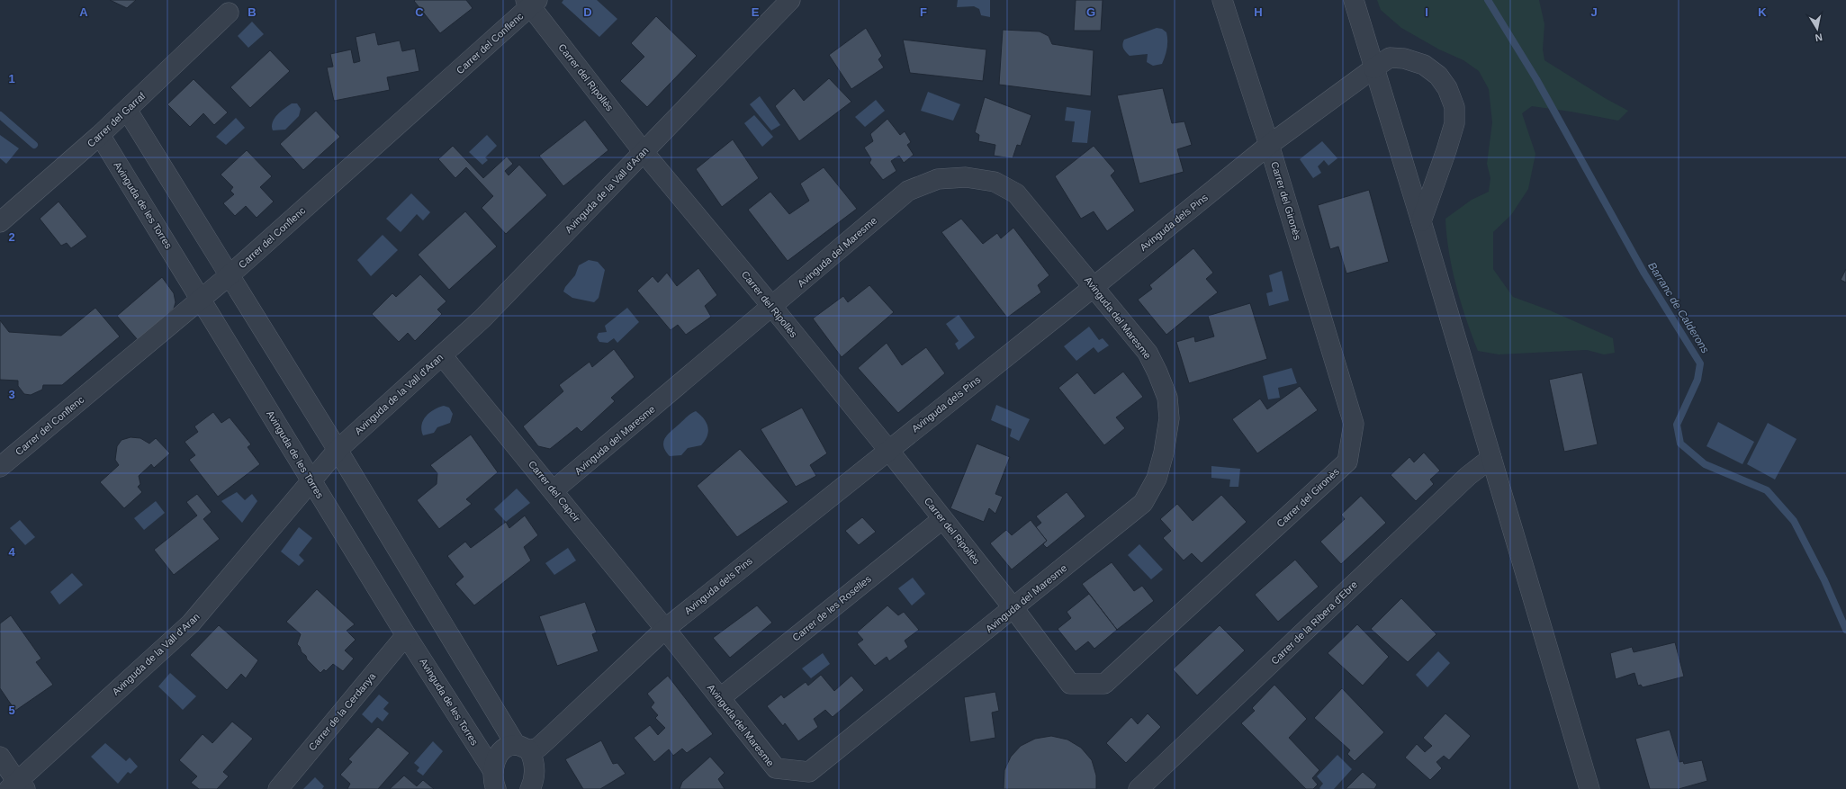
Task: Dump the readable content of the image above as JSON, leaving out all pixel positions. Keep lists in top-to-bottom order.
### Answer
{
  "streets": {
    "street": [
      "Carrer del Conflenc",
      "Carrer del Ripollès",
      "Carrer del Garraf",
      "Avinguda de la Vall d'Aran",
      "Carrer del Gironès",
      "Avinguda de les Torres",
      "Avinguda dels Pins",
      "Avinguda del Maresme",
      "Carrer del Capcir",
      "Carrer de les Roselles",
      "Carrer de la Ribera d'Ebre",
      "Carrer de la Cerdanya"
    ]
  },
  "crossings": [
    ["Carrer del Conflenc", "Carrer del Ripollès"],
    ["Carrer del Conflenc", "Avinguda de les Torres"],
    ["Carrer del Ripollès", "Avinguda de la Vall d'Aran"],
    ["Carrer del Ripollès", "Carrer del Gironès"],
    ["Carrer del Ripollès", "Avinguda dels Pins"],
    ["Carrer del Ripollès", "Avinguda del Maresme"],
    ["Carrer del Ripollès", "Carrer de les Roselles"],
    ["Carrer del Garraf", "Avinguda de les Torres"],
    ["Avinguda de la Vall d'Aran", "Avinguda de les Torres"],
    ["Avinguda de la Vall d'Aran", "Carrer del Capcir"],
    ["Carrer del Gironès", "Avinguda dels Pins"],
    ["Carrer del Gironès", "Avinguda del Maresme"],
    ["Avinguda de les Torres", "Avinguda dels Pins"],
    ["Avinguda de les Torres", "Carrer de la Cerdanya"],
    ["Avinguda dels Pins", "Avinguda del Maresme"],
    ["Avinguda dels Pins", "Carrer del Capcir"],
    ["Avinguda del Maresme", "Carrer del Capcir"],
    ["Avinguda del Maresme", "Carrer de les Roselles"]
  ],
  "water": ["Barranc de Calderons"],
  "north": "bottom",
  "grid": {
    "columns": [
      "A",
      "B",
      "C",
      "D",
      "E",
      "F",
      "G",
      "H",
      "I",
      "J",
      "K"
    ],
    "rows": [
      "1",
      "2",
      "3",
      "4",
      "5"
    ]
  }
}
